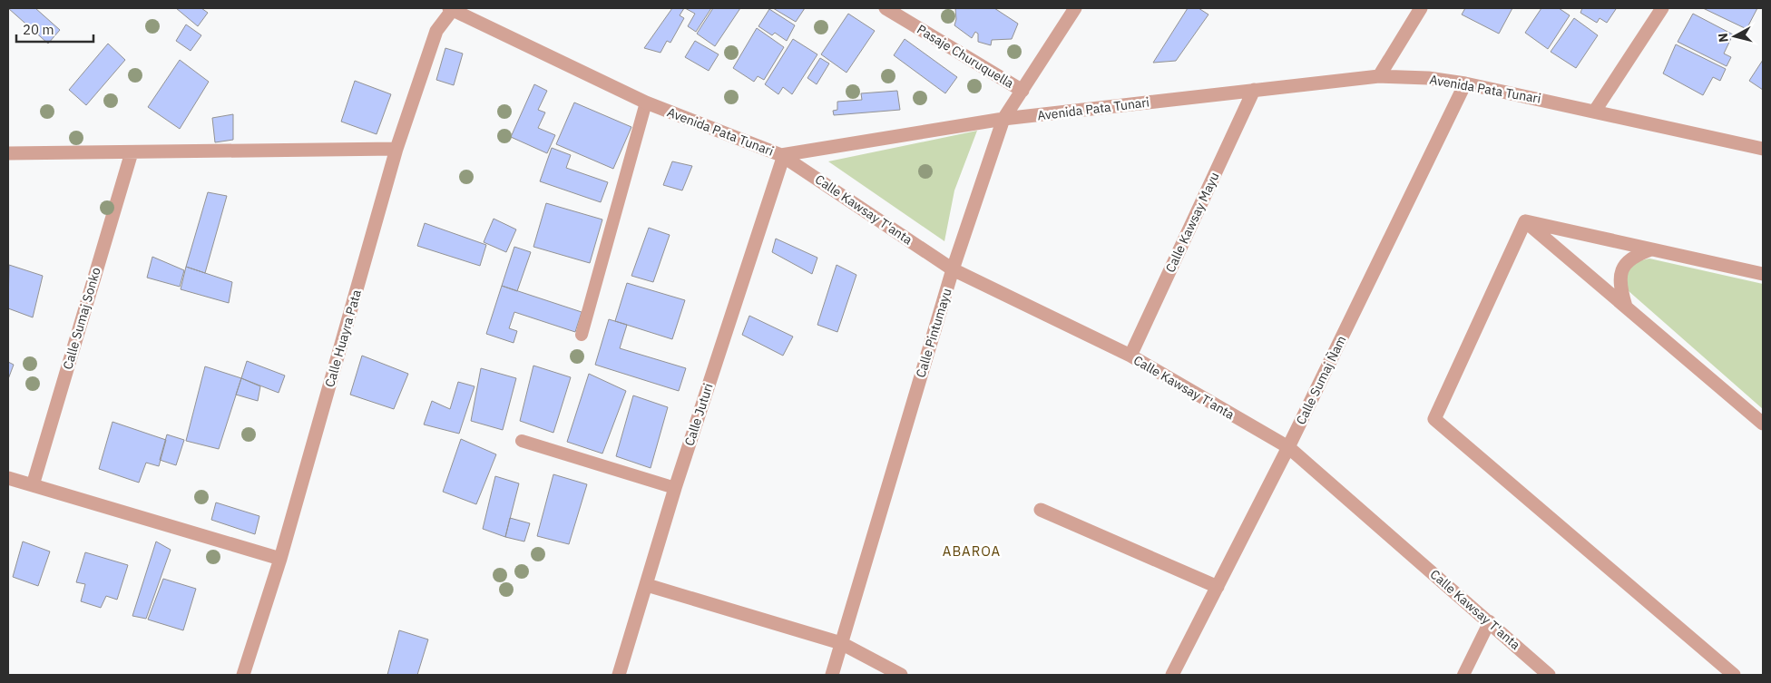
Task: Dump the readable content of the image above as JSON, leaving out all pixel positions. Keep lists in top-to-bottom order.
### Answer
{
  "streets": {
    "street": [
      "Pasaje Churuquella",
      "Avenida Pata Tunari",
      "Calle Kawsay T'anta",
      "Calle Kawsay Mayu",
      "Calle Sumaj Sonko",
      "Calle Pintumayu",
      "Calle Huayra Pata",
      "Calle Sumaj Ñam",
      "Calle Juturi"
    ]
  },
  "crossings": [
    ["Pasaje Churuquella", "Calle Pintumayu"],
    ["Avenida Pata Tunari", "Calle Kawsay T'anta"],
    ["Avenida Pata Tunari", "Calle Kawsay Mayu"],
    ["Avenida Pata Tunari", "Calle Pintumayu"],
    ["Avenida Pata Tunari", "Calle Huayra Pata"],
    ["Avenida Pata Tunari", "Calle Sumaj Ñam"],
    ["Avenida Pata Tunari", "Calle Juturi"],
    ["Calle Kawsay T'anta", "Calle Kawsay Mayu"],
    ["Calle Kawsay T'anta", "Calle Pintumayu"],
    ["Calle Kawsay T'anta", "Calle Sumaj Ñam"],
    ["Calle Kawsay T'anta", "Calle Juturi"]
  ],
  "districts": ["ABAROA"],
  "scale_bar": "20 m",
  "north": "left"
}
